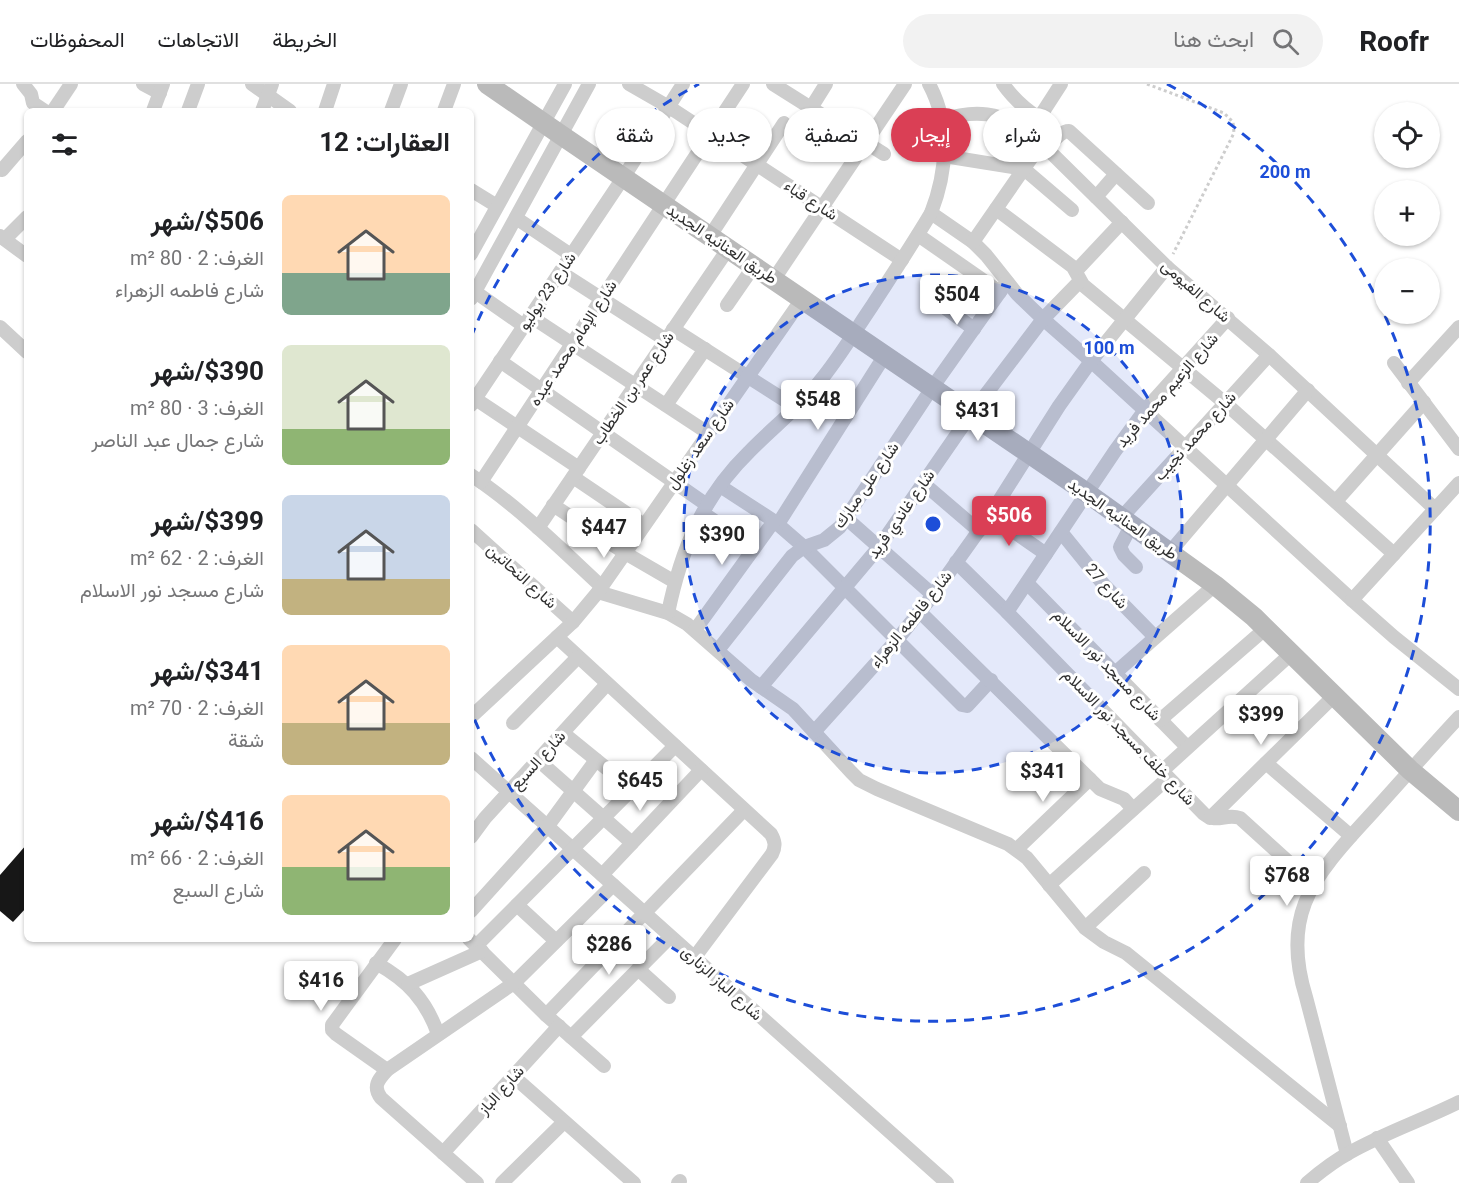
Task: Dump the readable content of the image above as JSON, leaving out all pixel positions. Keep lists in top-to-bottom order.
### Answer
{
  "streets": {
    "street": [
      "شارع قباء",
      "طريق العنانيه الجديد",
      "شارع 23 يوليو",
      "شارع الفيومى",
      "شارع الإمام محمد عبده",
      "شارع عمر بن الخطاب",
      "شارع الزعيم محمد فريد",
      "شارع محمد نجيب",
      "شارع سعد زغلول",
      "شارع على مبارك",
      "شارع غاندي فريد",
      "شارع النحاتين",
      "شارع 27",
      "شارع فاطمه الزهراء",
      "شارع مسجد نور الاسلام",
      "شارع خلف مسجد نور الاسلام",
      "شارع السبع",
      "شارع الباز الزنارى",
      "شارع الباز"
    ]
  },
  "crossings": [
    ["شارع قباء", "شارع 23 يوليو"],
    ["طريق العنانيه الجديد", "شارع 23 يوليو"],
    ["طريق العنانيه الجديد", "شارع الإمام محمد عبده"],
    ["طريق العنانيه الجديد", "شارع عمر بن الخطاب"],
    ["طريق العنانيه الجديد", "شارع الزعيم محمد فريد"],
    ["طريق العنانيه الجديد", "شارع محمد نجيب"],
    ["طريق العنانيه الجديد", "شارع سعد زغلول"],
    ["طريق العنانيه الجديد", "شارع على مبارك"],
    ["طريق العنانيه الجديد", "شارع غاندي فريد"],
    ["طريق العنانيه الجديد", "شارع فاطمه الزهراء"],
    ["شارع الفيومى", "شارع الزعيم محمد فريد"],
    ["شارع الفيومى", "شارع محمد نجيب"],
    ["شارع الفيومى", "شارع غاندي فريد"],
    ["شارع الفيومى", "شارع فاطمه الزهراء"],
    ["شارع الزعيم محمد فريد", "شارع 27"],
    ["شارع الزعيم محمد فريد", "شارع مسجد نور الاسلام"],
    ["شارع الزعيم محمد فريد", "شارع خلف مسجد نور الاسلام"],
    ["شارع سعد زغلول", "شارع النحاتين"],
    ["شارع فاطمه الزهراء", "شارع خلف مسجد نور الاسلام"],
    ["شارع السبع", "شارع الباز الزنارى"]
  ],
  "page": {
    "header": "Roofr",
    "search": "ابحث هنا",
    "nav": ["الخريطة", "الاتجاهات", "المحفوظات"],
    "map_buttons": ["+", "−"],
    "chip": [
      "شراء",
      "إيجار",
      "تصفية",
      "جديد",
      "شقة"
    ],
    "heading": "العقارات: 12",
    "list": [
      {
        "name": "$506/شهر",
        "note": "الغرف: 2 · 80 m² · شارع فاطمه الزهراء"
      },
      {
        "name": "$390/شهر",
        "note": "الغرف: 3 · 80 m² · شارع جمال عبد الناصر"
      },
      {
        "name": "$399/شهر",
        "note": "الغرف: 2 · 62 m² · شارع مسجد نور الاسلام"
      },
      {
        "name": "$341/شهر",
        "note": "الغرف: 2 · 70 m² · شقة"
      },
      {
        "name": "$416/شهر",
        "note": "الغرف: 2 · 66 m² · شارع السبع"
      }
    ],
    "price": [
      "$504",
      "$548",
      "$431",
      "$506",
      "$447",
      "$390",
      "$399",
      "$341",
      "$645",
      "$768",
      "$286",
      "$416"
    ]
  },
  "rings": ["200 m", "100 m"]
}
